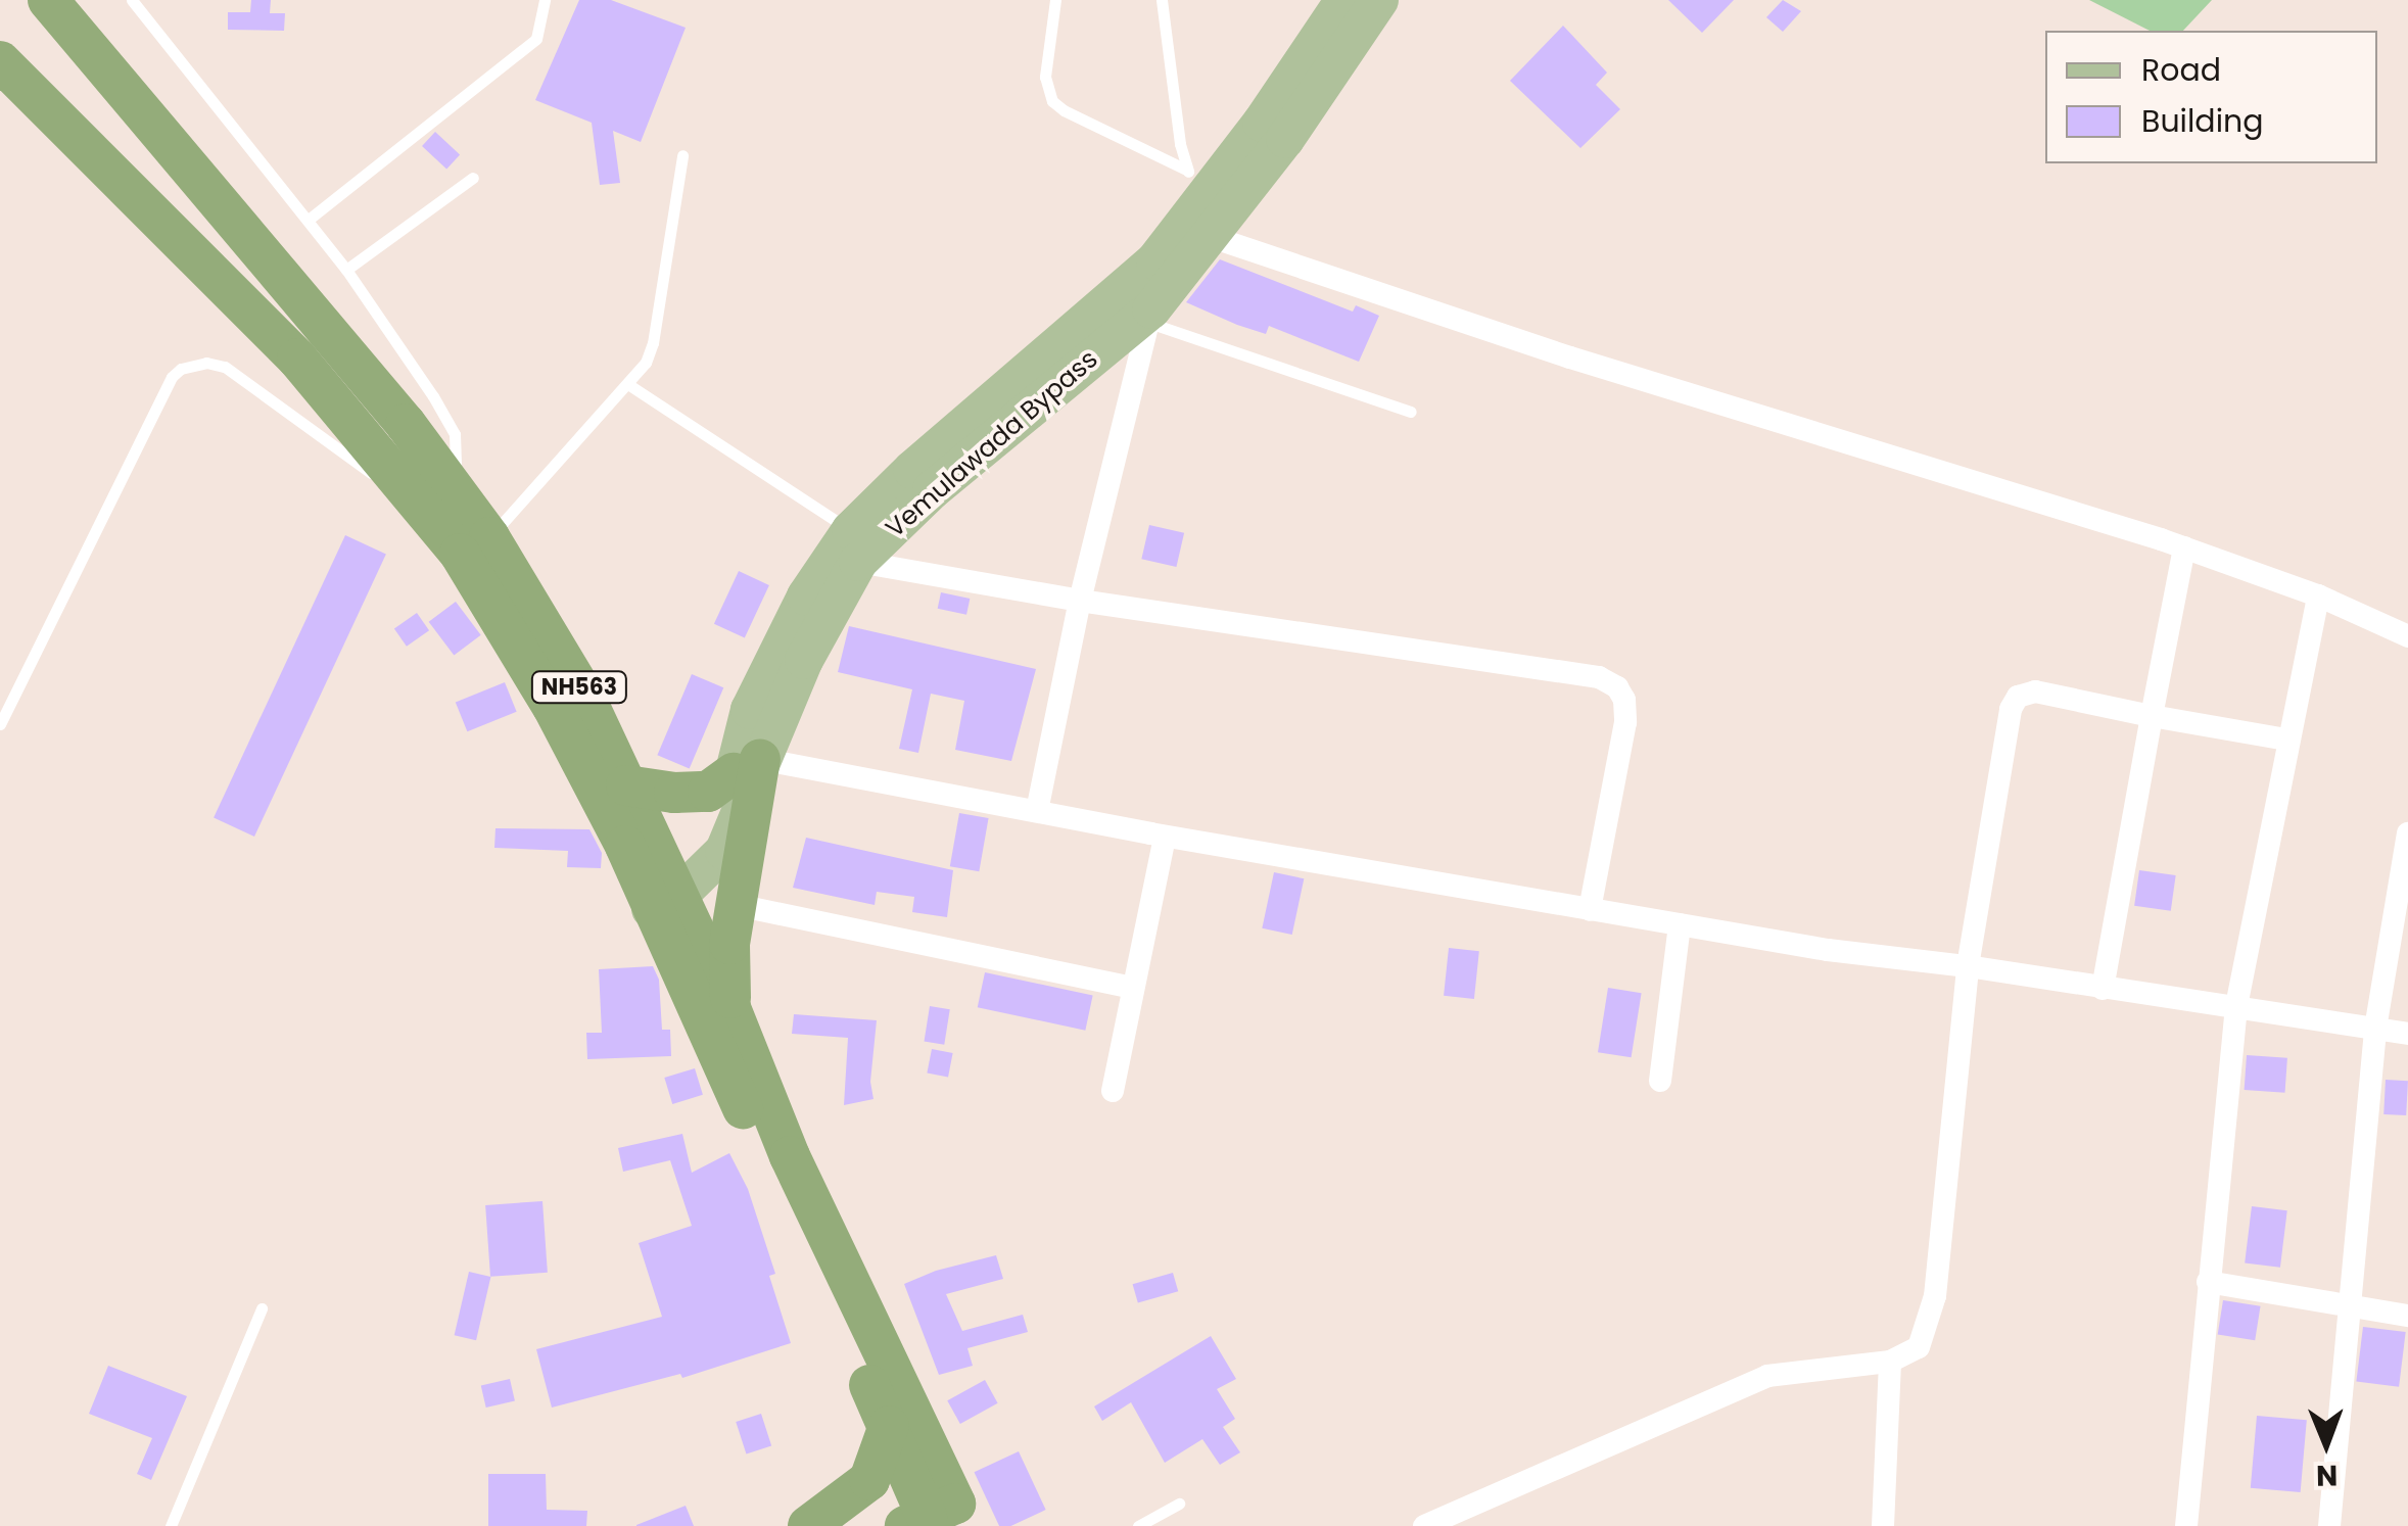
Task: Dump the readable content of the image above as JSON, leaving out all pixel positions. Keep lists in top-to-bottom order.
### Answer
{
  "streets": {
    "highway": ["NH563"],
    "main road": ["Vemulawada Bypass"]
  },
  "crossings": [
    ["Vemulawada Bypass", "NH563"]
  ],
  "legend": ["Road", "Building"],
  "north": "bottom"
}
